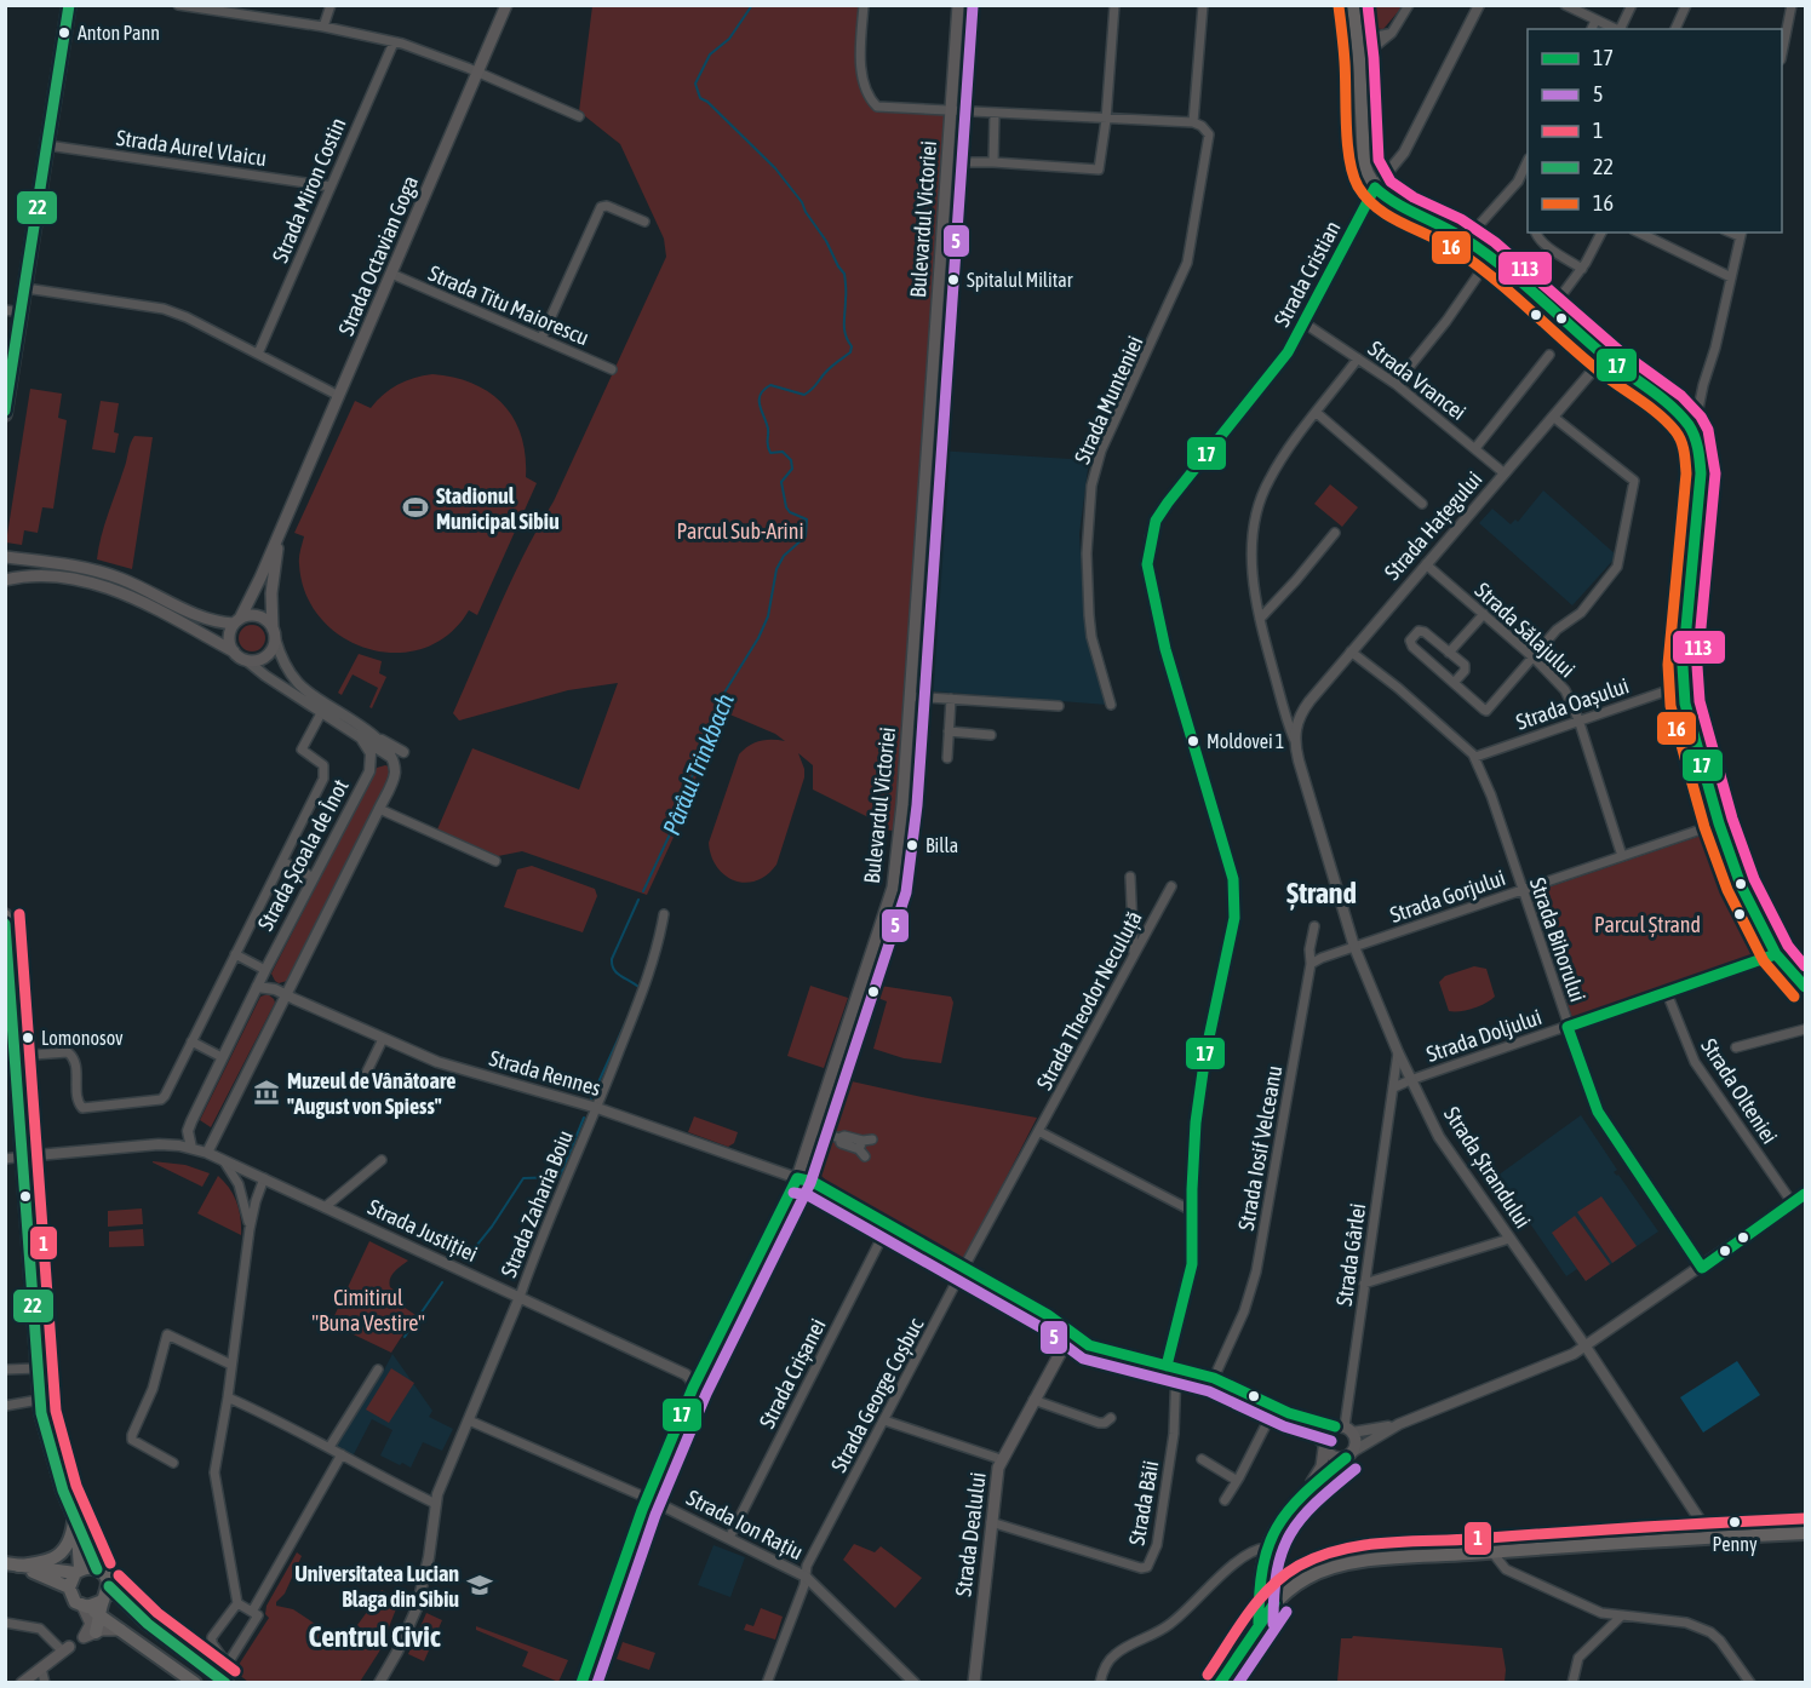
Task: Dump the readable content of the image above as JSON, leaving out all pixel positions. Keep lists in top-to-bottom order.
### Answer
{
  "streets": {
    "main road": ["Bulevardul Victoriei", "Strada Octavian Goga", "Strada Dealului"],
    "street": [
      "Strada Aurel Vlaicu",
      "Strada Miron Costin",
      "Strada Cristian",
      "Strada Titu Maiorescu",
      "Strada Vrancei",
      "Strada Munteniei",
      "Strada Hațegului",
      "Strada Sălajului",
      "Strada Oașului",
      "Strada Școala de Înot",
      "Strada Gorjului",
      "Strada Bihorului",
      "Strada Theodor Neculuță",
      "Strada Doljului",
      "Strada Rennes",
      "Strada Olteniei",
      "Strada Iosif Velceanu",
      "Strada Ștrandului",
      "Strada Zaharia Boiu",
      "Strada Justiției",
      "Strada Gârlei",
      "Strada Crișanei",
      "Strada George Coșbuc",
      "Strada Băii",
      "Strada Ion Rațiu"
    ]
  },
  "crossings": [
    ["Strada Aurel Vlaicu", "Strada Miron Costin"],
    ["Bulevardul Victoriei", "Strada Rennes"],
    ["Bulevardul Victoriei", "Strada Justiției"],
    ["Bulevardul Victoriei", "Strada Ion Rațiu"],
    ["Strada Octavian Goga", "Strada Titu Maiorescu"],
    ["Strada Cristian", "Strada Vrancei"],
    ["Strada Vrancei", "Strada Hațegului"],
    ["Strada Vrancei", "Strada Ștrandului"],
    ["Strada Hațegului", "Strada Sălajului"],
    ["Strada Hațegului", "Strada Bihorului"],
    ["Strada Hațegului", "Strada Ștrandului"],
    ["Strada Sălajului", "Strada Oașului"],
    ["Strada Sălajului", "Strada Gorjului"],
    ["Strada Oașului", "Strada Bihorului"],
    ["Strada Școala de Înot", "Strada Rennes"],
    ["Strada Școala de Înot", "Strada Justiției"],
    ["Strada Gorjului", "Strada Bihorului"],
    ["Strada Gorjului", "Strada Ștrandului"],
    ["Strada Bihorului", "Strada Doljului"],
    ["Strada Theodor Neculuță", "Strada George Coșbuc"],
    ["Strada Doljului", "Strada Olteniei"],
    ["Strada Doljului", "Strada Ștrandului"],
    ["Strada Rennes", "Strada Zaharia Boiu"],
    ["Strada Ștrandului", "Strada Gârlei"],
    ["Strada Zaharia Boiu", "Strada Justiției"],
    ["Strada Crișanei", "Strada Ion Rațiu"],
    ["Strada George Coșbuc", "Strada Ion Rațiu"],
    ["Strada Băii", "Strada Dealului"]
  ],
  "districts": ["Ștrand", "Centrul Civic"],
  "water": ["Pârâul Trinkbach"],
  "parks": ["Parcul Sub-Arini", "Parcul Ștrand", "Cimitirul \"Buna Vestire\""],
  "places": {
    "other": [
      "Anton Pann",
      "Spitalul Militar",
      "Moldovei 1",
      "Billa",
      "Lomonosov",
      "Penny"
    ],
    "sports": ["Stadionul Municipal Sibiu"],
    "museum": ["Muzeul de Vânătoare \"August von Spiess\""],
    "school or university": ["Universitatea Lucian Blaga din Sibiu"]
  },
  "lines": [
    "transit line 22",
    "transit line 113",
    "transit line 5",
    "transit line 16",
    "transit line 17",
    "transit line 1"
  ],
  "legend": [
    "17",
    "5",
    "1",
    "22",
    "16"
  ]
}
